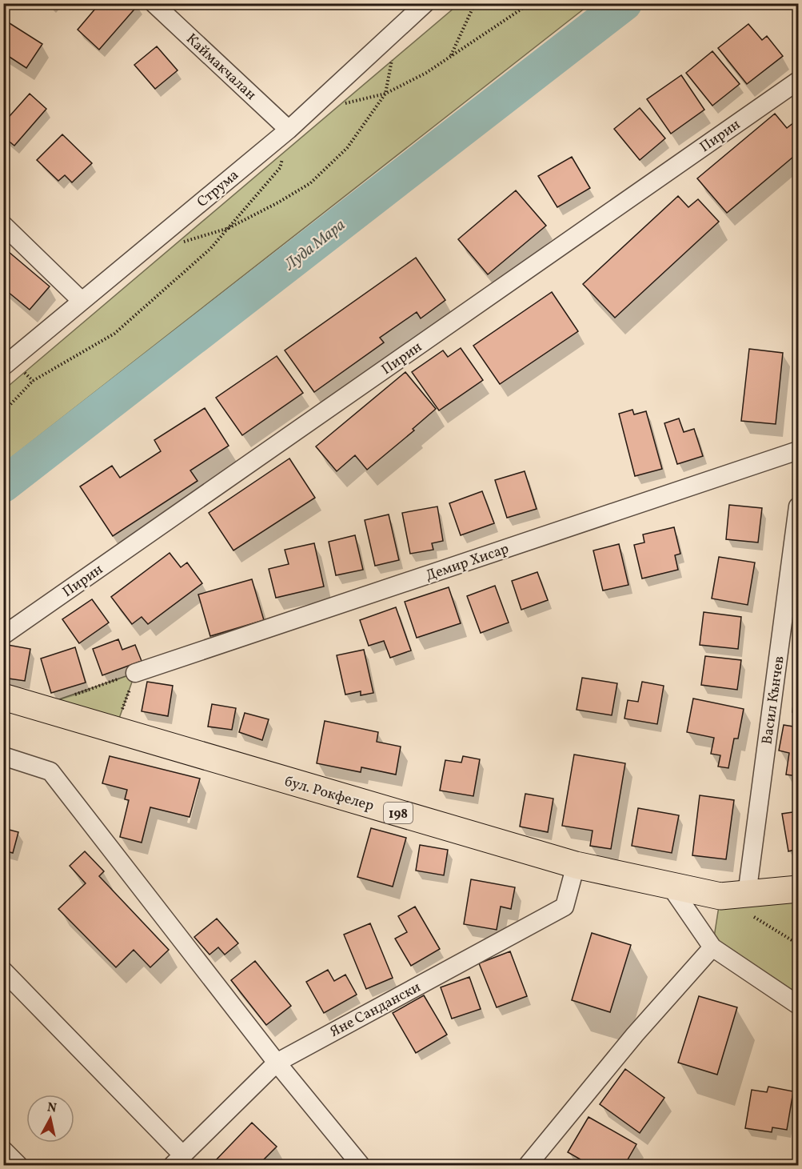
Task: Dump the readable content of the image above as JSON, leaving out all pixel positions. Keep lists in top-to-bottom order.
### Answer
{
  "streets": {
    "main road": ["бул. Рокфелер", "198"],
    "street": [
      "Каймакчалан",
      "Пирин",
      "Струма",
      "Демир Хисар",
      "Васил Кънчев",
      "Яне Сандански"
    ]
  },
  "crossings": [
    ["Каймакчалан", "Струма"],
    ["Васил Кънчев", "бул. Рокфелер"],
    ["бул. Рокфелер", "Яне Сандански"]
  ],
  "water": ["Луда Мара"],
  "north": "top"
}
